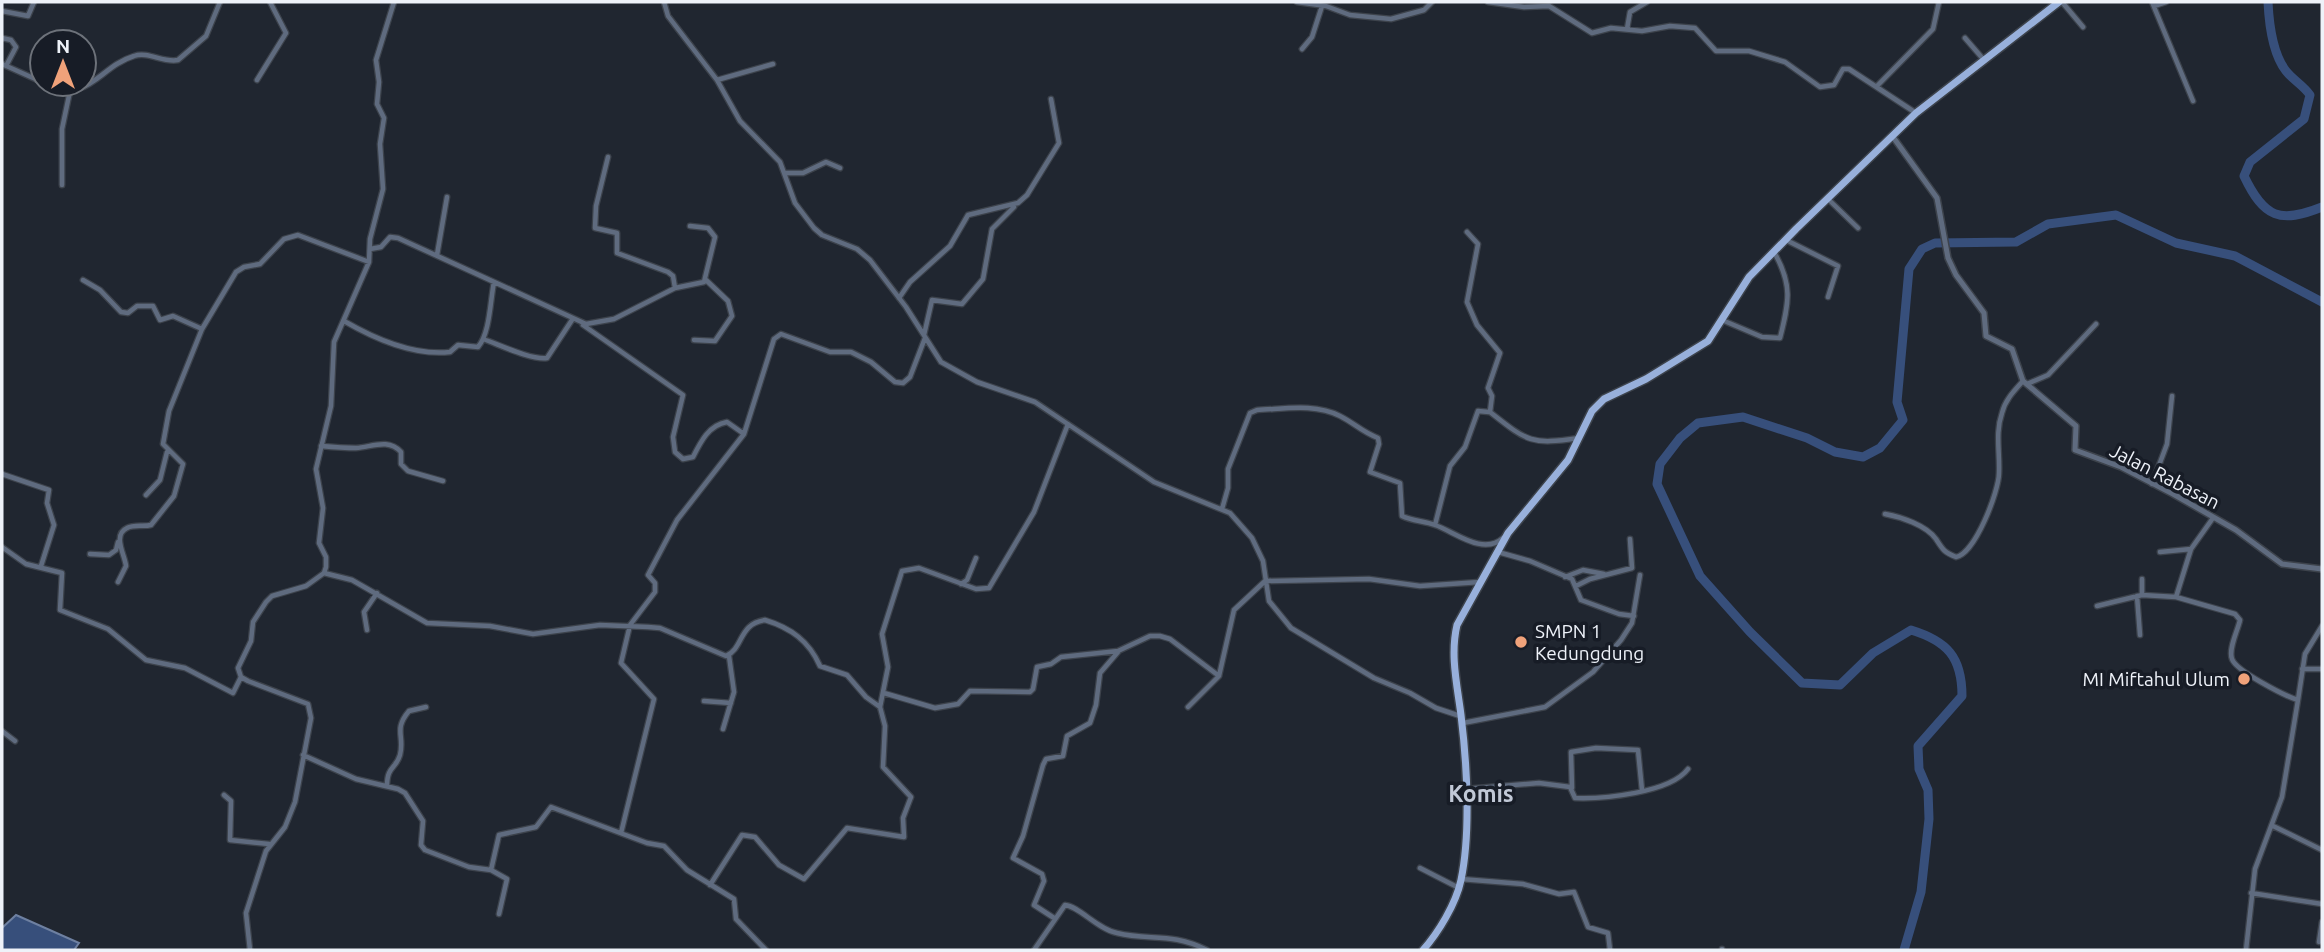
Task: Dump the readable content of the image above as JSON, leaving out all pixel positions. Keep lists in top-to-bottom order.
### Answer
{
  "streets": {
    "street": ["Jalan Rabasan"]
  },
  "districts": ["Komis"],
  "places": ["SMPN 1 Kedungdung", "MI Miftahul Ulum"],
  "north": "top"
}
